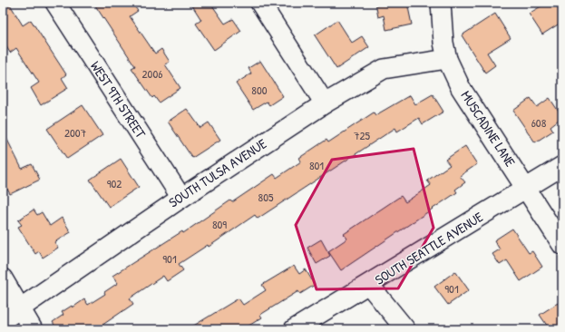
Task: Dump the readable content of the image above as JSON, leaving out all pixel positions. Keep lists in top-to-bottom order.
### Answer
{
  "streets": {
    "street": [
      "WEST 9TH STREET",
      "MUSCADINE LANE",
      "SOUTH TULSA AVENUE",
      "SOUTH SEATTLE AVENUE"
    ]
  },
  "crossings": [
    ["WEST 9TH STREET", "SOUTH TULSA AVENUE"],
    ["MUSCADINE LANE", "SOUTH TULSA AVENUE"],
    ["MUSCADINE LANE", "SOUTH SEATTLE AVENUE"]
  ],
  "house_numbers": [
    "2006",
    "800",
    "608",
    "2007",
    "725",
    "801",
    "902",
    "805",
    "809",
    "901",
    "901"
  ]
}
